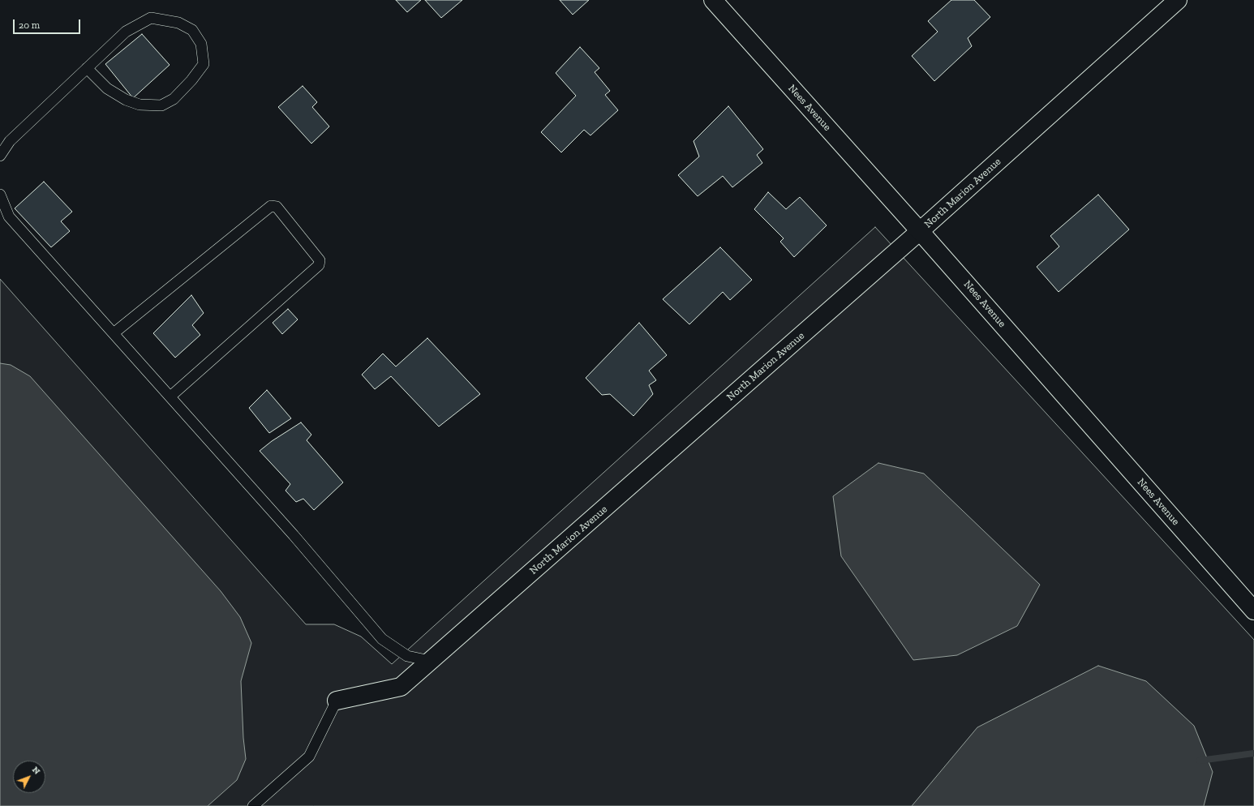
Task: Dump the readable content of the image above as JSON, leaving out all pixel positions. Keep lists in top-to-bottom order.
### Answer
{
  "streets": {
    "street": ["Nees Avenue", "North Marion Avenue"]
  },
  "crossings": [
    ["Nees Avenue", "North Marion Avenue"]
  ],
  "scale_bar": "20 m",
  "north": "top right"
}
